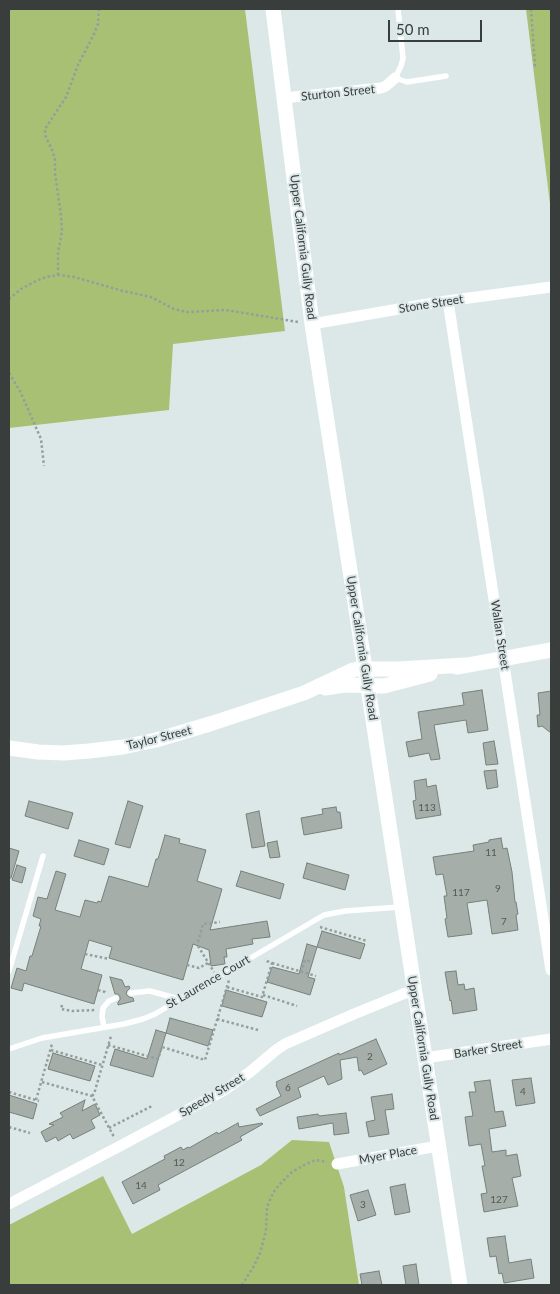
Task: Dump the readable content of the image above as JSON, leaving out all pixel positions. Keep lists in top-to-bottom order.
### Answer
{
  "streets": {
    "street": [
      "Sturton Street",
      "Upper California Gully Road",
      "Stone Street",
      "Wallan Street",
      "Taylor Street",
      "Barker Street",
      "Speedy Street",
      "Myer Place"
    ],
    "lane": ["St Laurence Court"]
  },
  "crossings": [
    ["Sturton Street", "Upper California Gully Road"],
    ["Upper California Gully Road", "Stone Street"],
    ["Upper California Gully Road", "Taylor Street"],
    ["Upper California Gully Road", "St Laurence Court"],
    ["Upper California Gully Road", "Barker Street"],
    ["Upper California Gully Road", "Speedy Street"],
    ["Upper California Gully Road", "Myer Place"],
    ["Stone Street", "Wallan Street"],
    ["Wallan Street", "Taylor Street"]
  ],
  "house_numbers": [
    "113",
    "11",
    "9",
    "117",
    "7",
    "2",
    "6",
    "4",
    "12",
    "14",
    "127",
    "3"
  ],
  "scale_bar": "50 m"
}
